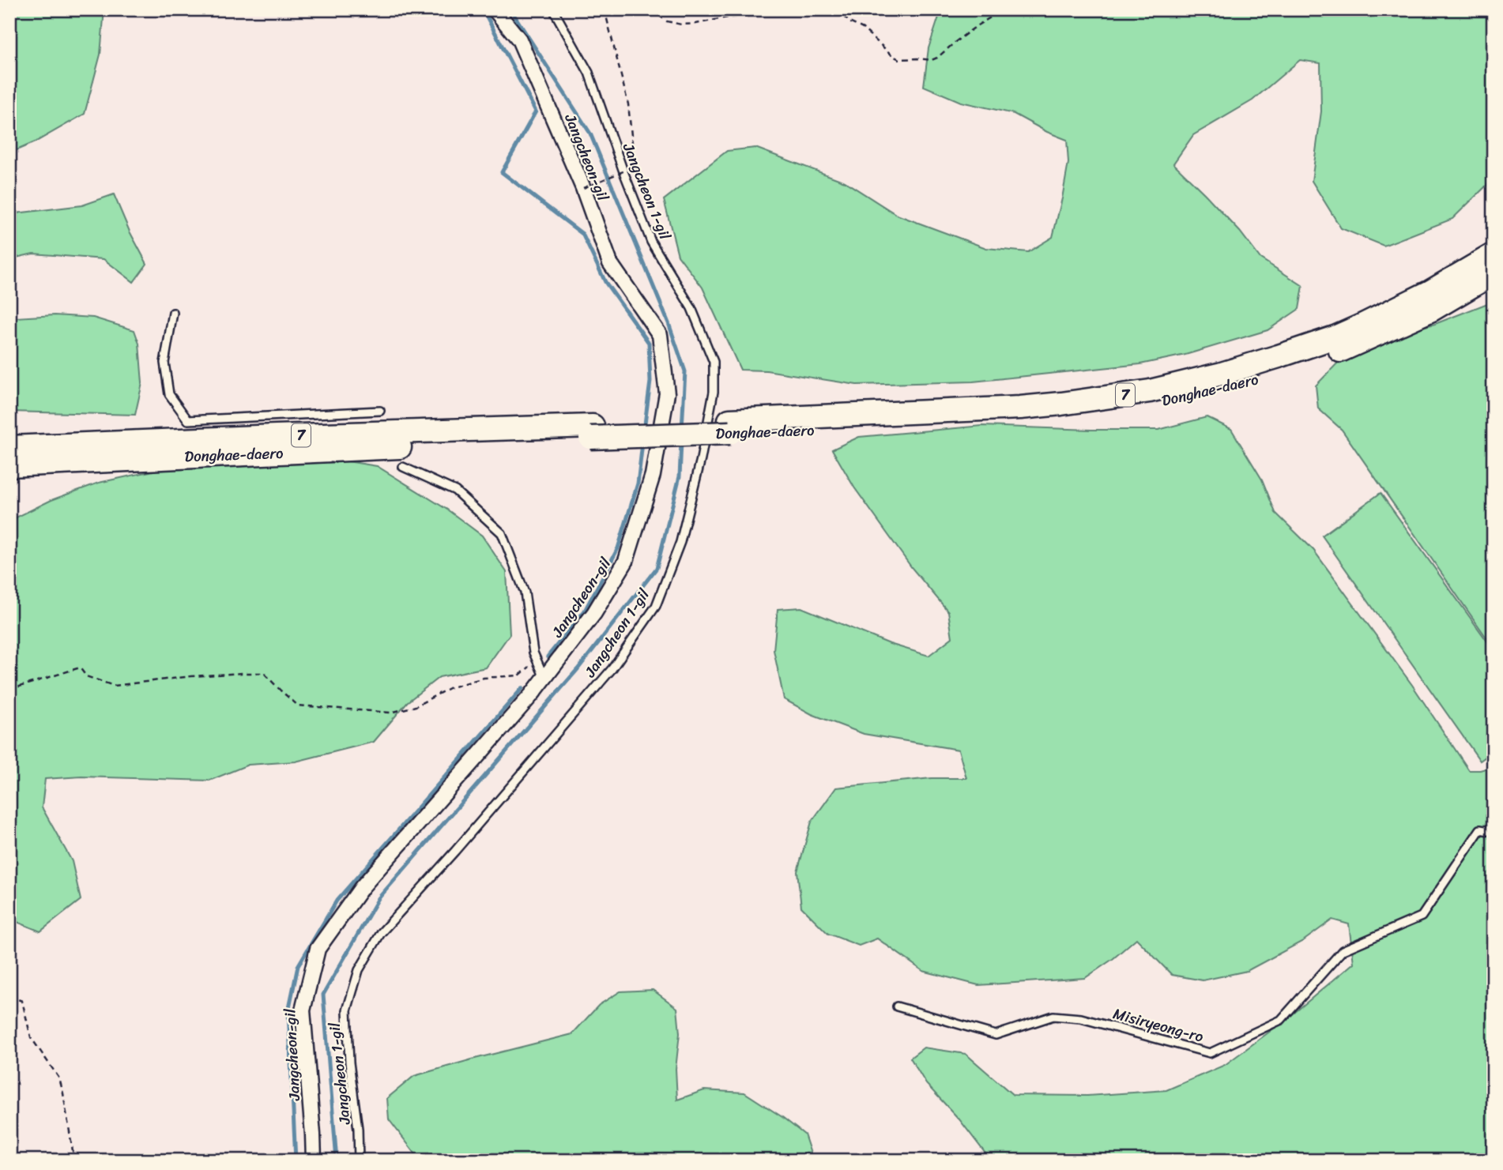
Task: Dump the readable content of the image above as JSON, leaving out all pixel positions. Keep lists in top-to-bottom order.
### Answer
{
  "streets": {
    "main road": ["Donghae-daero", "7"],
    "street": ["Jangcheon-gil"],
    "lane": ["Jangcheon 1-gil", "Misiryeong-ro"]
  }
}
